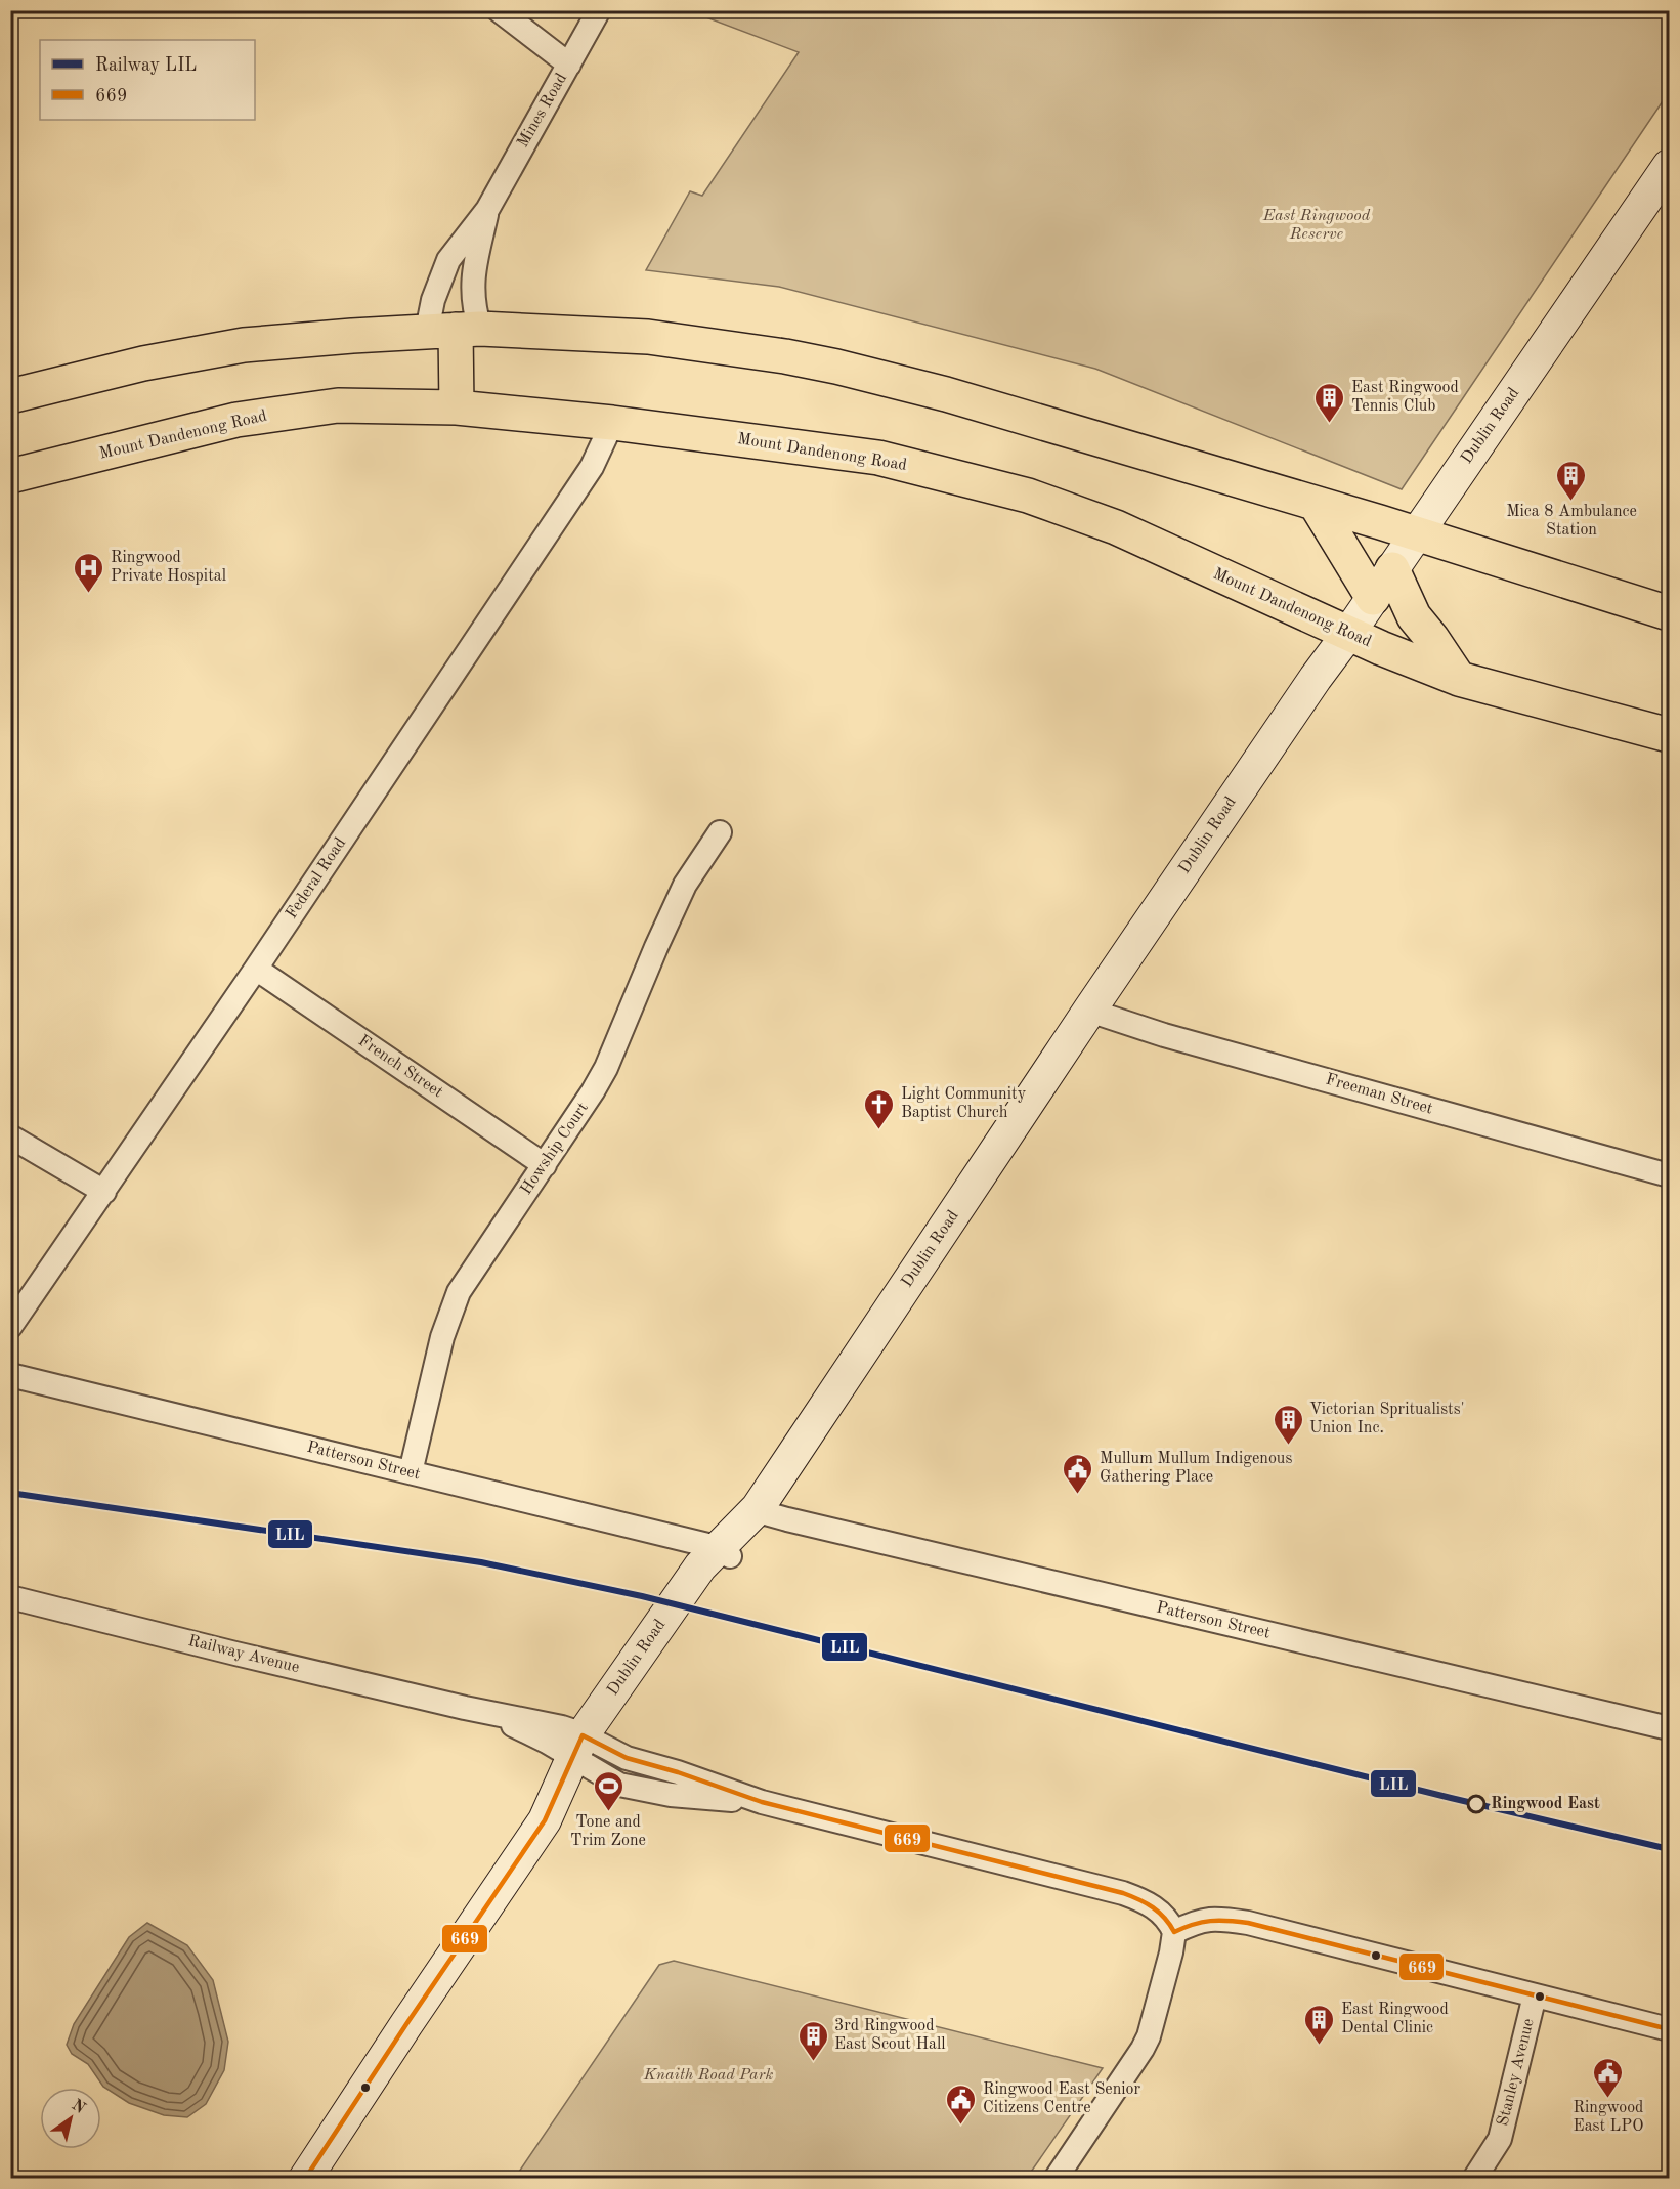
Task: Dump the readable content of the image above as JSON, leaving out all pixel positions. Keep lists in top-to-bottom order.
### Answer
{
  "streets": {
    "main road": ["Dublin Road", "Mount Dandenong Road"],
    "street": [
      "Mines Road",
      "Federal Road",
      "French Street",
      "Freeman Street",
      "Howship Court",
      "Patterson Street",
      "Railway Avenue",
      "Stanley Avenue"
    ]
  },
  "crossings": [
    ["Dublin Road", "Mount Dandenong Road"],
    ["Dublin Road", "Freeman Street"],
    ["Dublin Road", "Patterson Street"],
    ["Dublin Road", "Railway Avenue"],
    ["Mount Dandenong Road", "Federal Road"],
    ["Federal Road", "French Street"],
    ["French Street", "Howship Court"],
    ["Howship Court", "Patterson Street"]
  ],
  "parks": ["East Ringwood Reserve", "Knaith Road Park"],
  "places": {
    "building": [
      "East Ringwood Tennis Club",
      "Mica 8 Ambulance Station",
      "Victorian Spritualists' Union Inc.",
      "East Ringwood Dental Clinic",
      "3rd Ringwood East Scout Hall"
    ],
    "hospital": ["Ringwood Private Hospital"],
    "church": ["Light Community Baptist Church"],
    "public building": ["Mullum Mullum Indigenous Gathering Place", "Ringwood East LPO", "Ringwood East Senior Citizens Centre"],
    "other": ["Ringwood East"],
    "sports": ["Tone and Trim Zone"]
  },
  "lines": ["rail line LIL", "transit line 669"],
  "legend": ["Railway LIL", "669"],
  "north": "top right"
}
